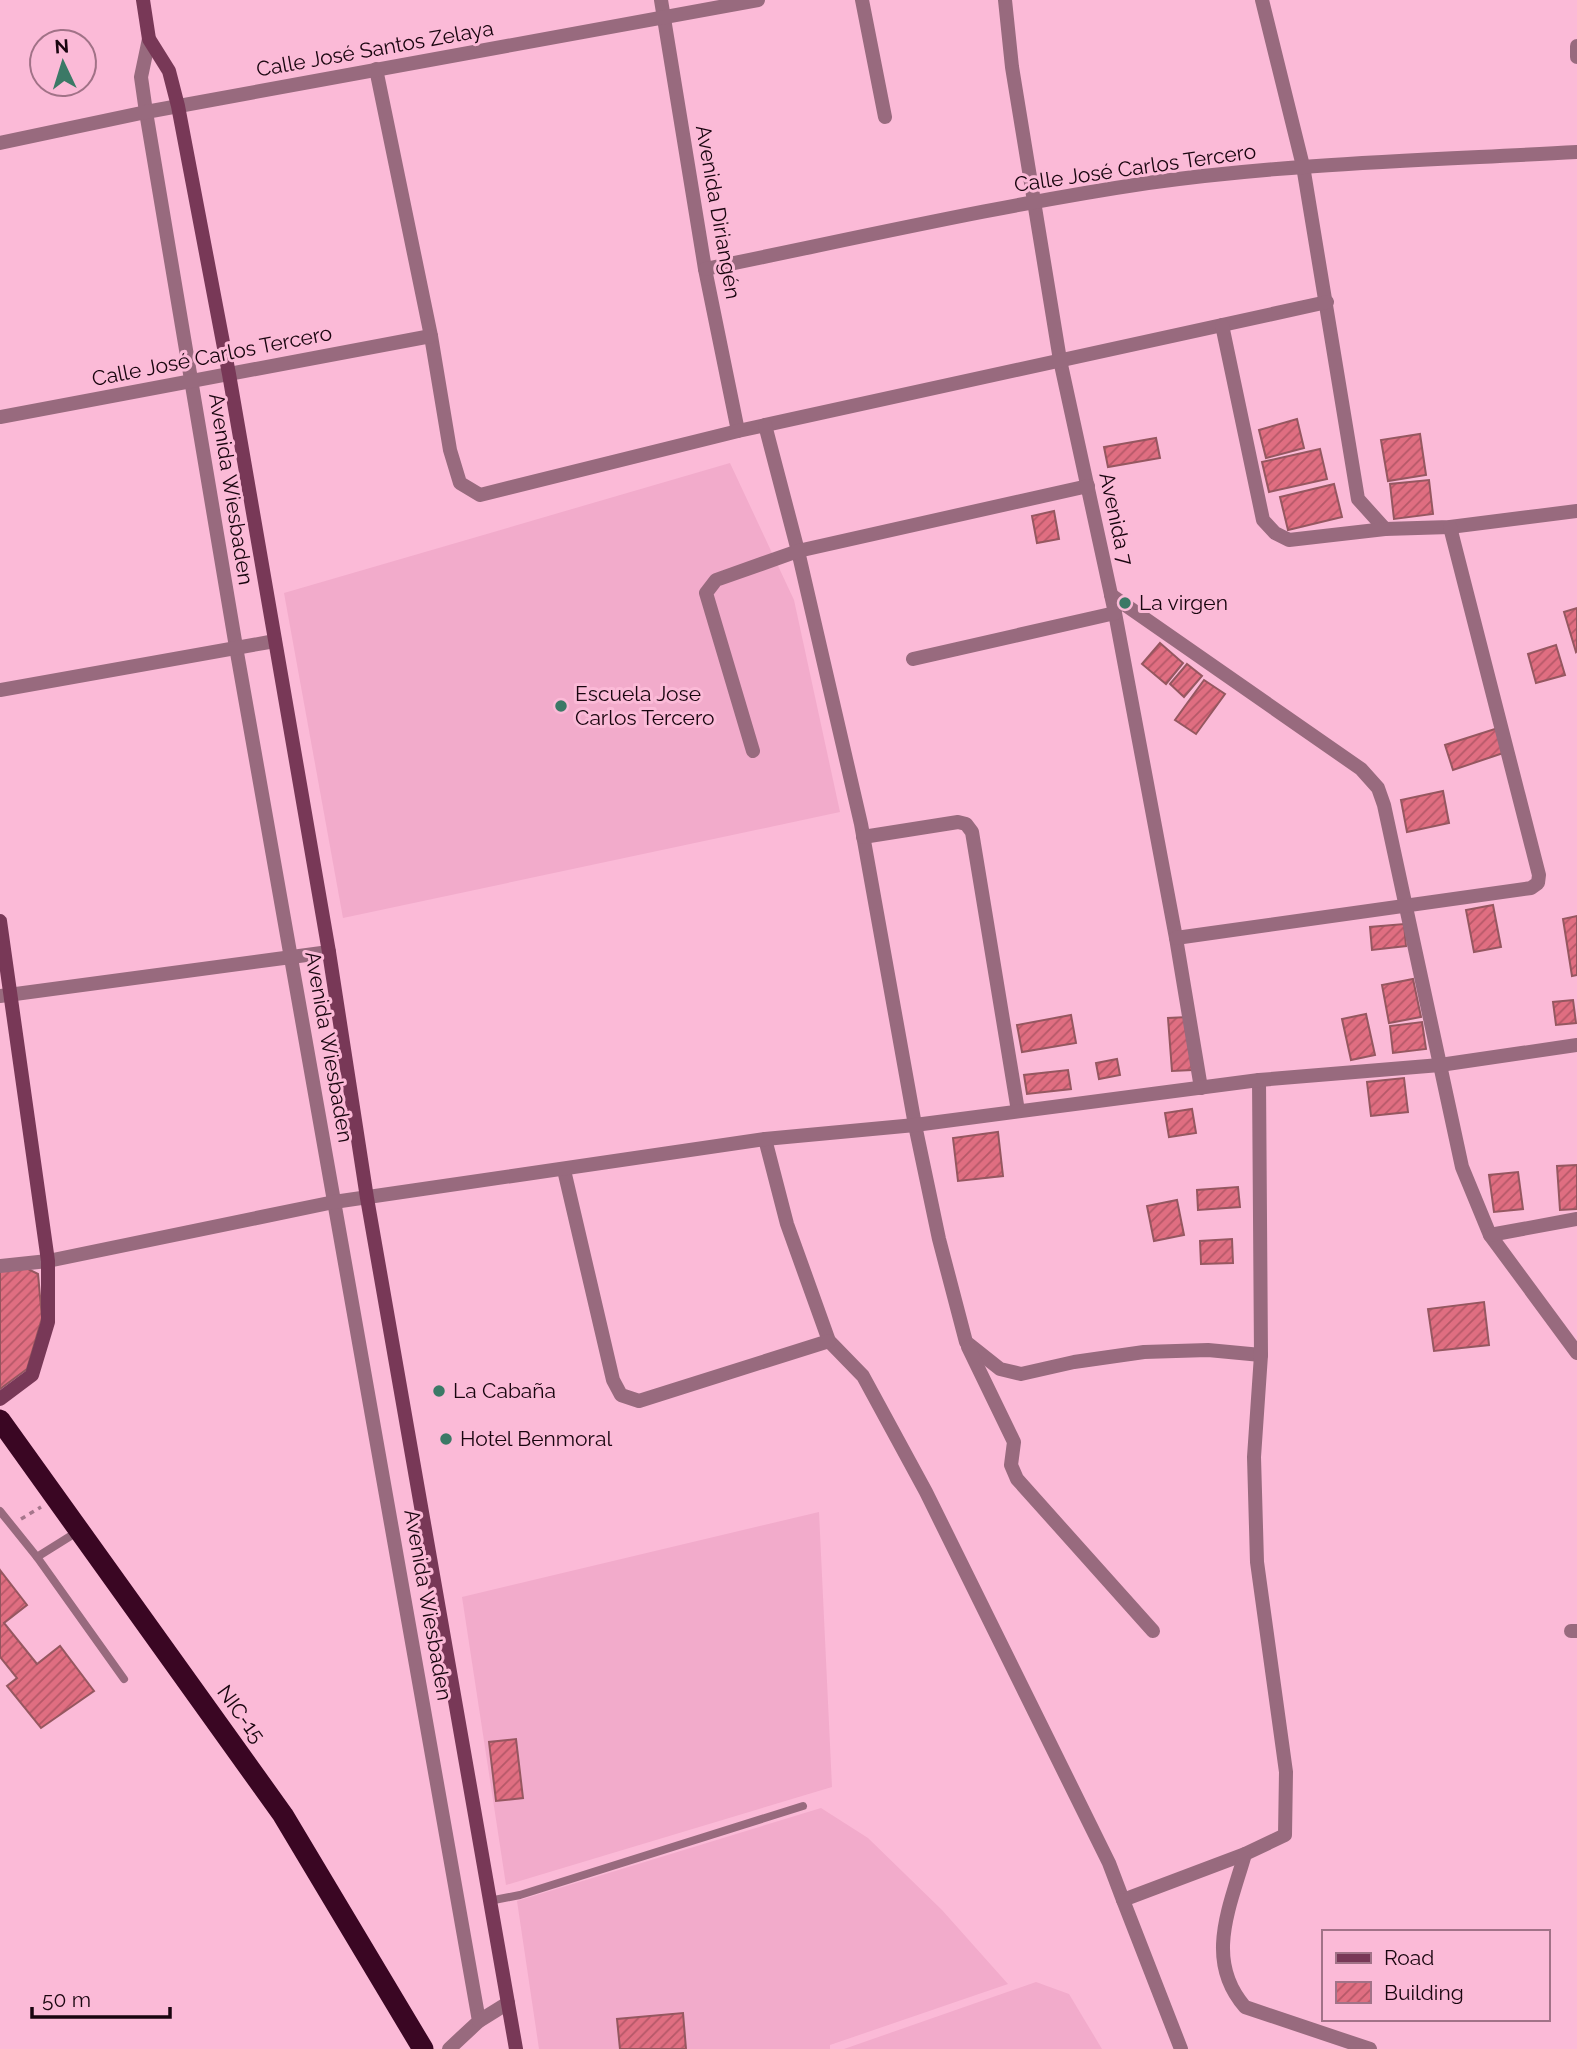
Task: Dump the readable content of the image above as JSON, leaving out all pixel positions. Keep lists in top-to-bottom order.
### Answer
{
  "streets": {
    "highway": ["NIC-15"],
    "street": [
      "Calle José Santos Zelaya",
      "Calle José Carlos Tercero",
      "Avenida Diriangén",
      "Avenida Wiesbaden",
      "Avenida 7"
    ]
  },
  "crossings": [
    ["Calle José Santos Zelaya", "Avenida Diriangén"],
    ["Calle José Santos Zelaya", "Avenida Wiesbaden"],
    ["Calle José Carlos Tercero", "Avenida Diriangén"],
    ["Calle José Carlos Tercero", "Avenida Wiesbaden"],
    ["Calle José Carlos Tercero", "Avenida 7"]
  ],
  "places": [
    "La virgen",
    "Escuela Jose Carlos Tercero",
    "La Cabaña",
    "Hotel Benmoral"
  ],
  "legend": ["Road", "Building"],
  "scale_bar": "50 m",
  "north": "top"
}
